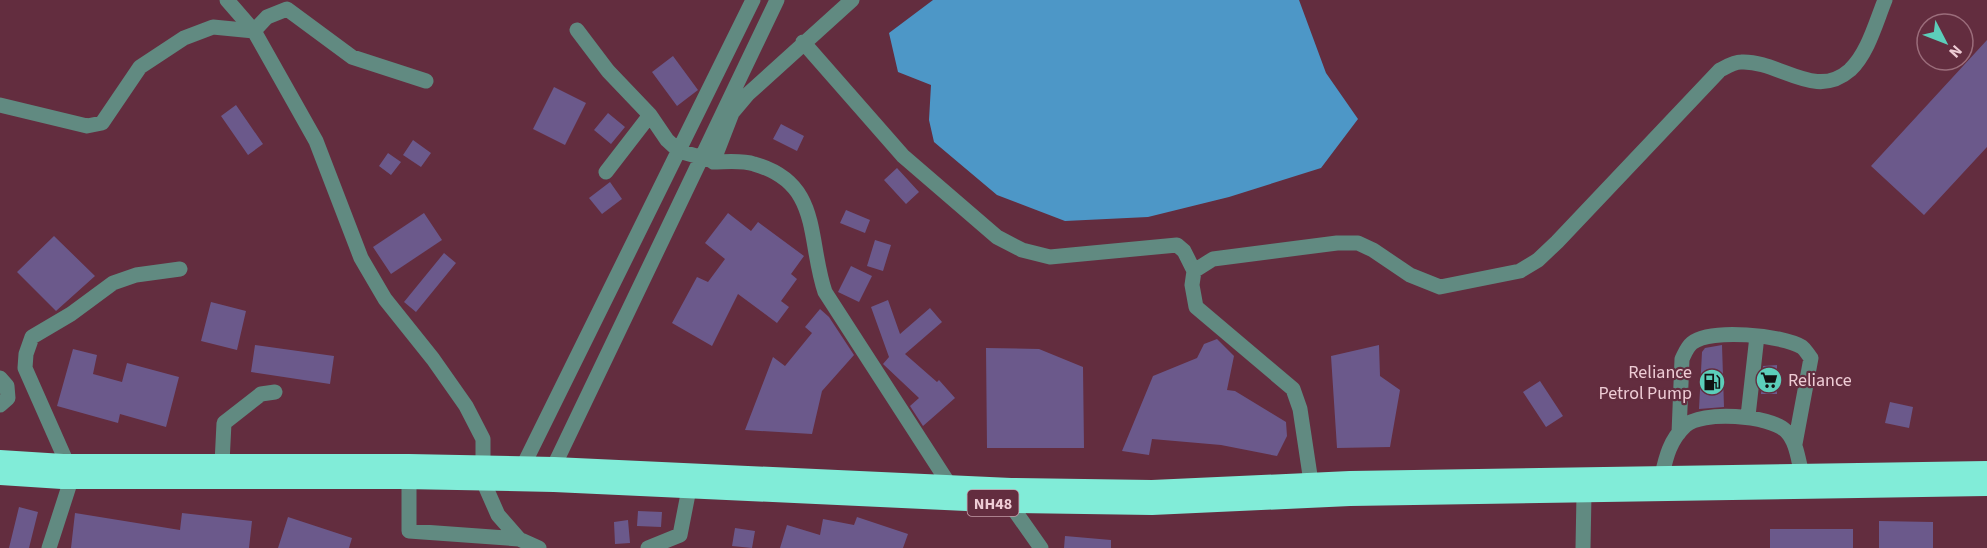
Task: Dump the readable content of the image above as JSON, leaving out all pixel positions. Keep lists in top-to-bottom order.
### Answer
{
  "streets": {
    "highway": ["NH48"]
  },
  "places": {
    "supermarket": ["Reliance"],
    "fuel station": ["Reliance Petrol Pump"]
  },
  "north": "bottom right"
}
